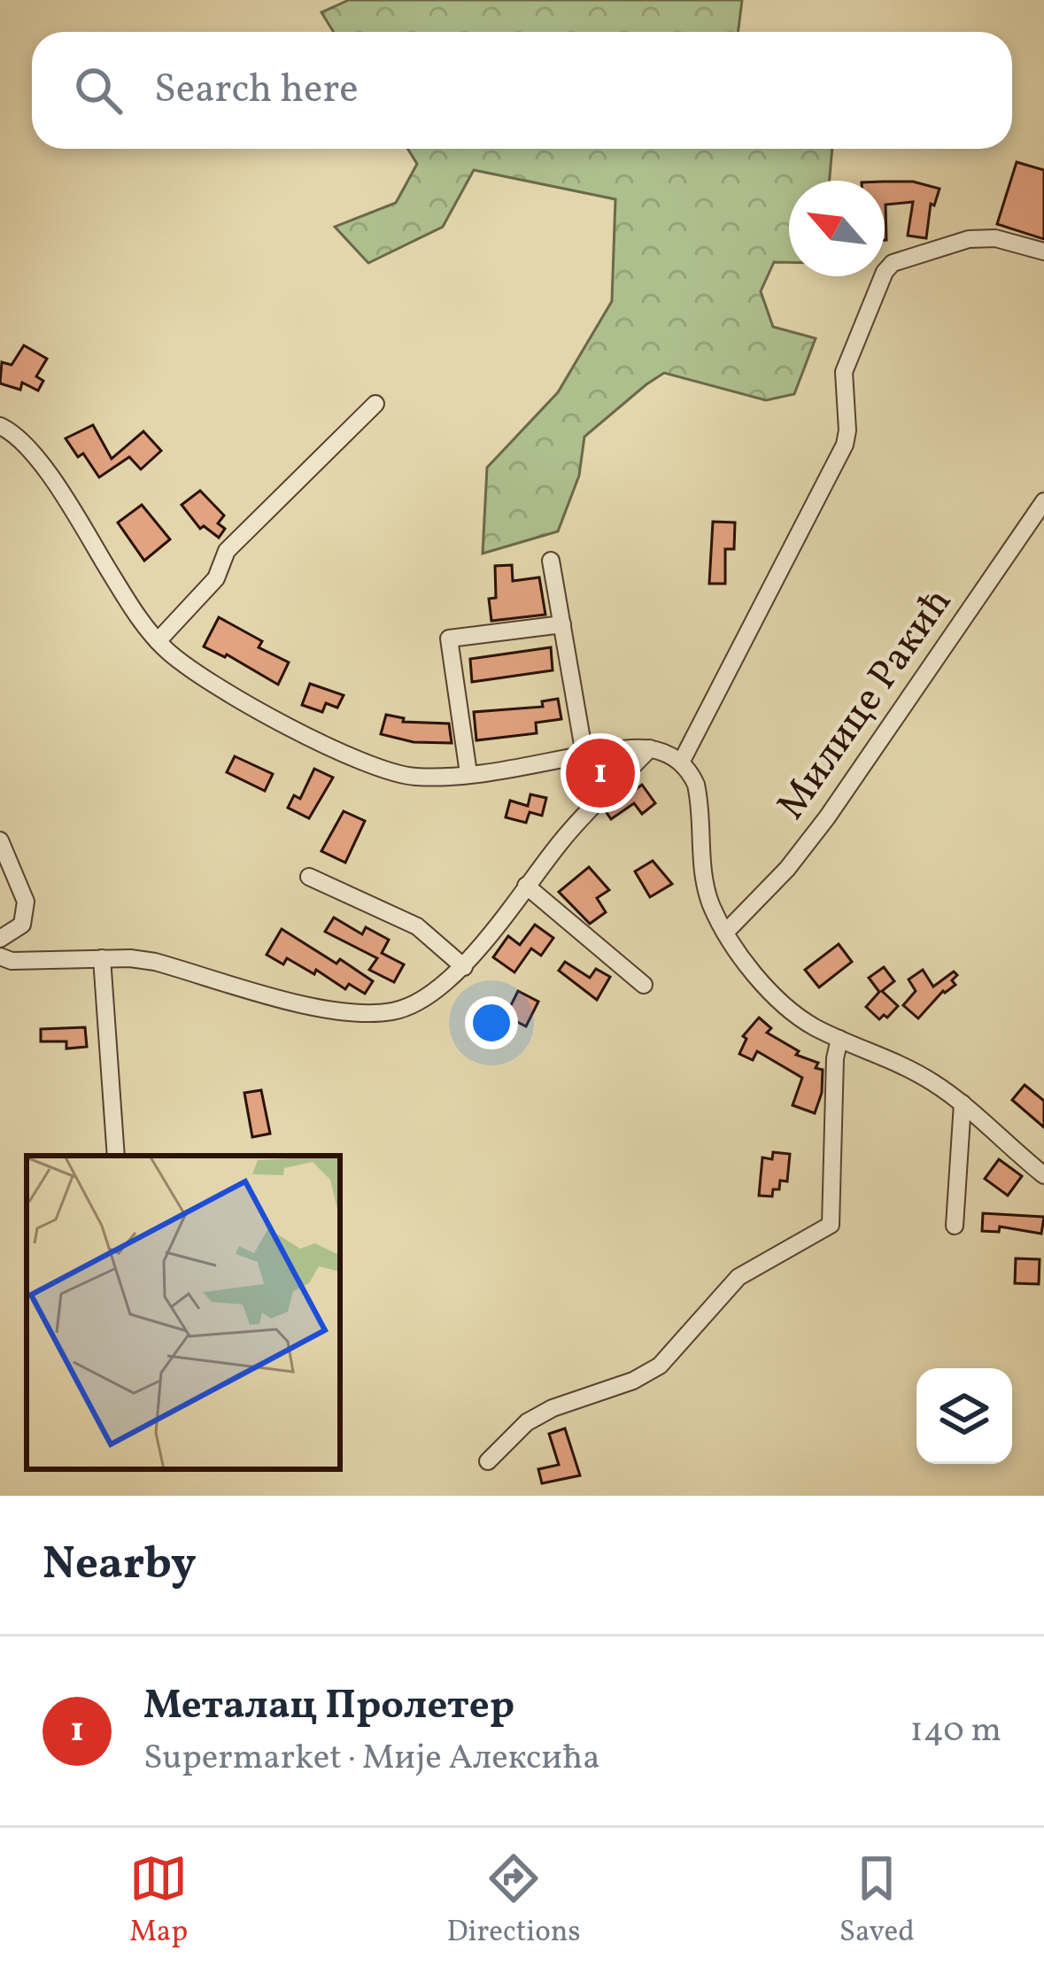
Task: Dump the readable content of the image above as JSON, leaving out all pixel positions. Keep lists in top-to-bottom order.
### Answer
{
  "streets": {
    "street": ["Милице Ракић"]
  },
  "north": "top left",
  "page": {
    "search": "Search here",
    "pins": "1",
    "heading": "Nearby",
    "list": [
      {
        "mark": "1",
        "name": "Металац Пролетер",
        "note": "Supermarket · Мије Алексића",
        "value": "140 m"
      }
    ],
    "nav": ["Map", "Directions", "Saved"]
  }
}
